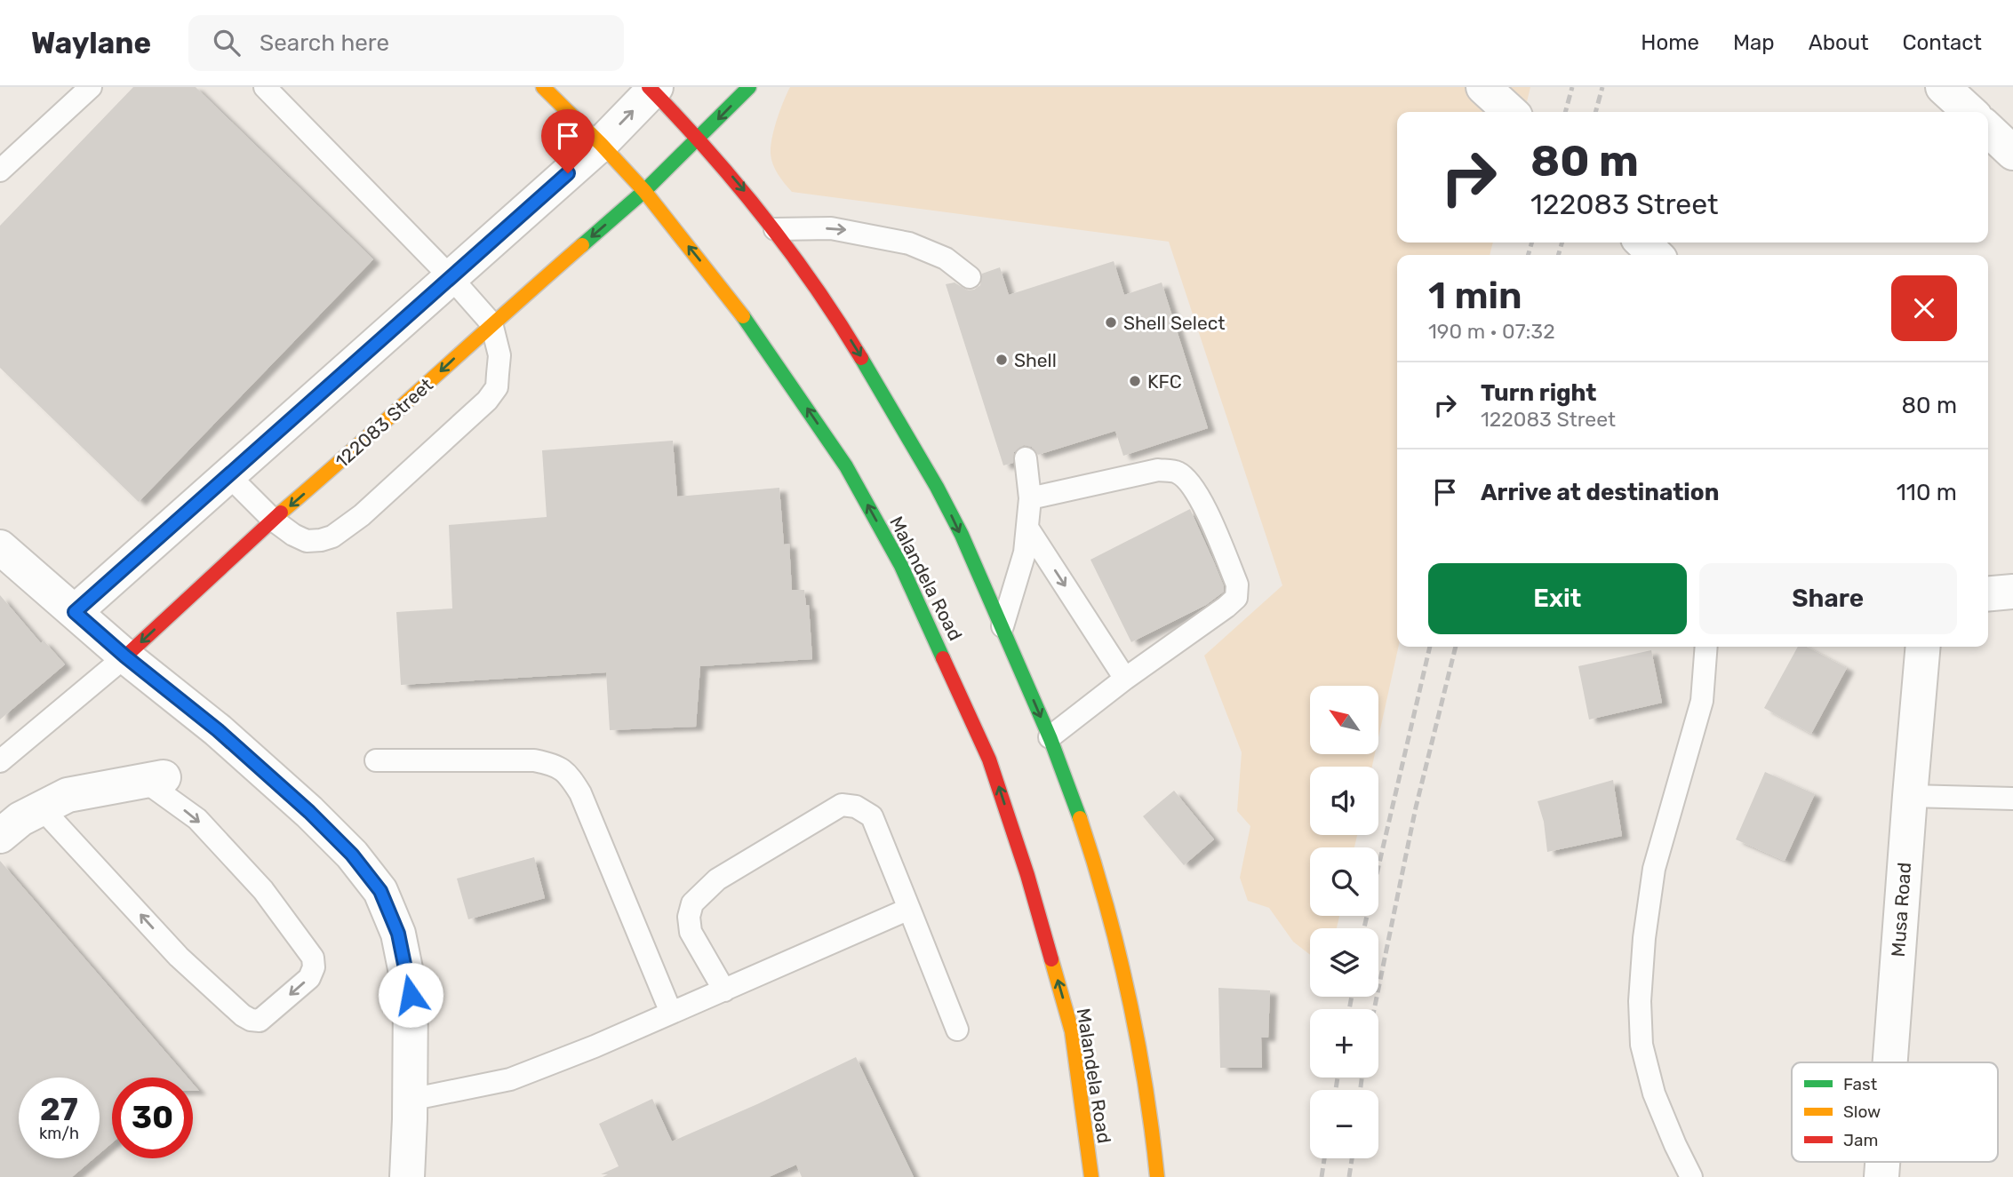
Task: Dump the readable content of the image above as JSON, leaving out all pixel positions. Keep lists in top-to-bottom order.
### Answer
{
  "streets": {
    "main road": ["122083 Street", "Malandela Road"],
    "street": ["Musa Road"]
  },
  "crossings": [
    ["122083 Street", "Malandela Road"]
  ],
  "one_way": ["122083 Street"],
  "places": ["Shell Select", "Shell", "KFC"],
  "legend": ["Fast", "Slow", "Jam"],
  "north": "top left",
  "page": {
    "header": "Waylane",
    "search": "Search here",
    "nav": [
      "Home",
      "Map",
      "About",
      "Contact"
    ],
    "turn": ["80 m", "122083 Street"],
    "heading": ["1 min", "190 m · 07:32"],
    "list": [
      {
        "name": "Turn right",
        "note": "122083 Street",
        "value": "80 m"
      },
      {
        "name": "Arrive at destination",
        "value": "110 m"
      }
    ],
    "buttons": ["Exit", "Share"],
    "map_buttons": ["+", "−"],
    "speed": "27 km/h",
    "limit": "30"
  }
}
